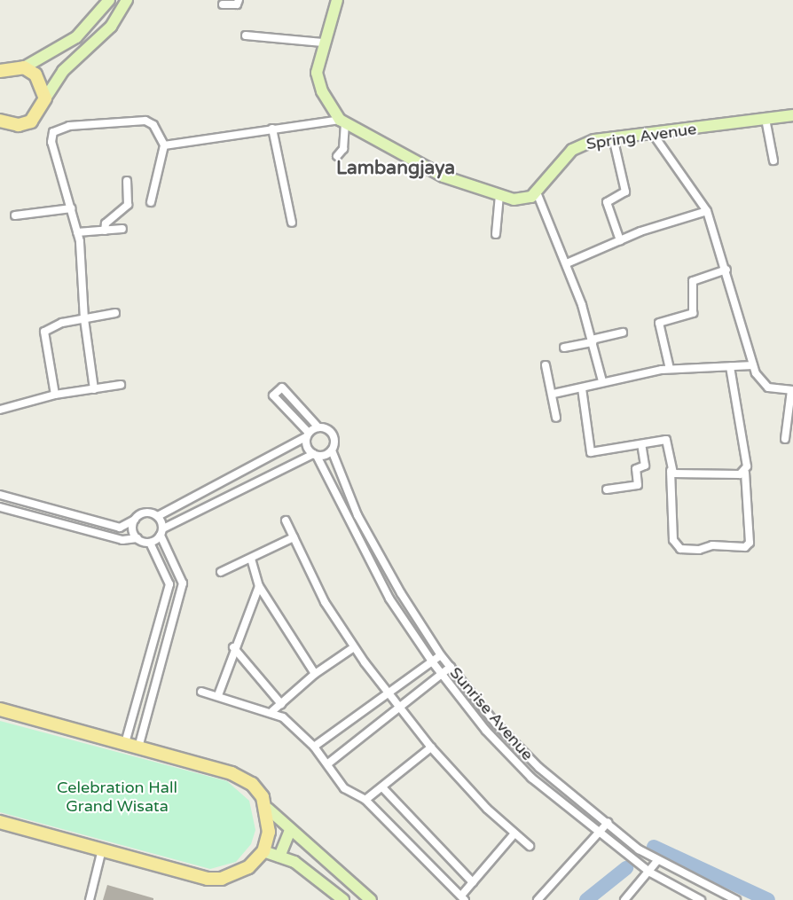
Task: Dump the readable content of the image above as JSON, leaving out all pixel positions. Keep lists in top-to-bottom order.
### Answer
{
  "streets": {
    "street": ["Spring Avenue", "Sunrise Avenue"]
  },
  "districts": ["Lambangjaya"],
  "parks": ["Celebration Hall Grand Wisata"]
}
